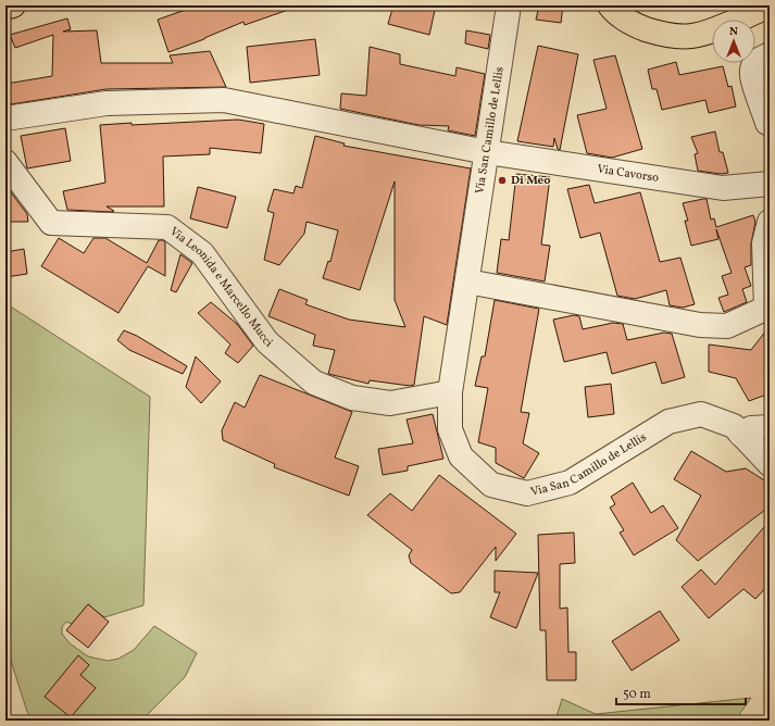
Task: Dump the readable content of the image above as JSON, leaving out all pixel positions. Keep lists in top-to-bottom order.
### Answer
{
  "streets": {
    "street": ["Via San Camillo de Lellis", "Via Cavorso", "Via Leonida e Marcello Mucci"]
  },
  "crossings": [
    ["Via San Camillo de Lellis", "Via Cavorso"],
    ["Via San Camillo de Lellis", "Via Leonida e Marcello Mucci"]
  ],
  "places": ["Di Meo"],
  "scale_bar": "50 m",
  "north": "top"
}
